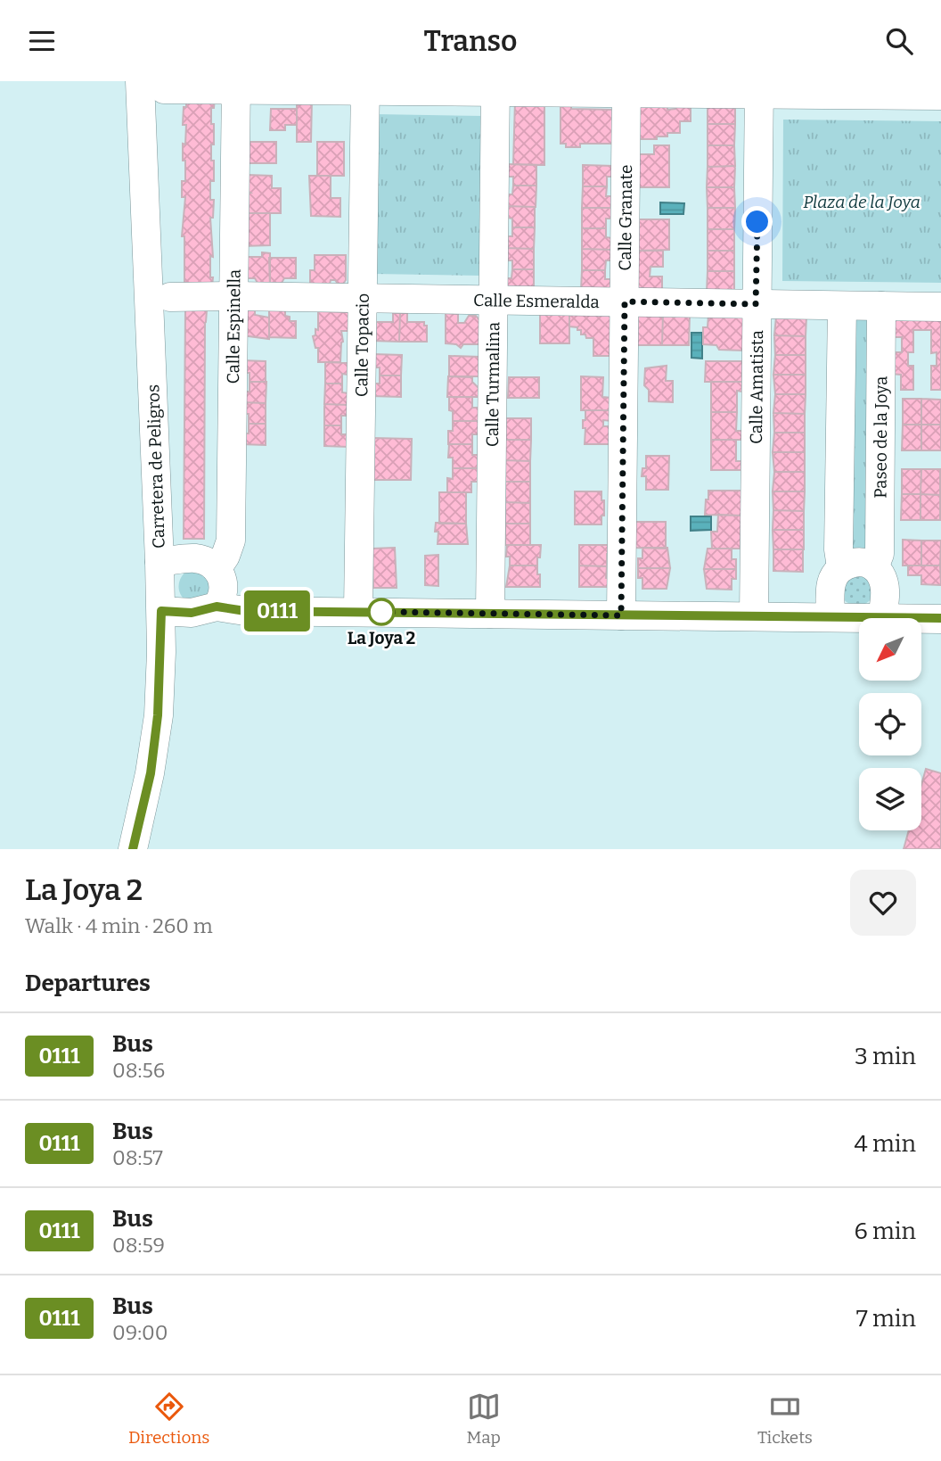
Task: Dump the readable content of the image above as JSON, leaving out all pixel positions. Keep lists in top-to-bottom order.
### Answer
{
  "streets": {
    "street": [
      "Calle Granate",
      "Calle Esmeralda",
      "Calle Espinella",
      "Calle Topacio",
      "Calle Turmalina",
      "Calle Amatista",
      "Paseo de la Joya",
      "Carretera de Peligros"
    ]
  },
  "crossings": [
    ["Calle Granate", "Calle Esmeralda"],
    ["Calle Esmeralda", "Calle Espinella"],
    ["Calle Esmeralda", "Calle Topacio"],
    ["Calle Esmeralda", "Calle Turmalina"],
    ["Calle Esmeralda", "Calle Amatista"],
    ["Calle Esmeralda", "Paseo de la Joya"],
    ["Calle Espinella", "Carretera de Peligros"]
  ],
  "parks": ["Plaza de la Joya"],
  "places": ["La Joya 2"],
  "lines": ["bus line 0111"],
  "north": "bottom left",
  "page": {
    "header": "Transo",
    "on_map": "0111",
    "heading": [
      ["La Joya 2", "Walk · 4 min · 260 m"],
      "Departures"
    ],
    "list": [
      {
        "mark": "0111",
        "name": "Bus",
        "note": "08:56",
        "value": "3 min"
      },
      {
        "mark": "0111",
        "name": "Bus",
        "note": "08:57",
        "value": "4 min"
      },
      {
        "mark": "0111",
        "name": "Bus",
        "note": "08:59",
        "value": "6 min"
      },
      {
        "mark": "0111",
        "name": "Bus",
        "note": "09:00",
        "value": "7 min"
      }
    ],
    "tabs": ["Directions", "Map", "Tickets"]
  }
}
